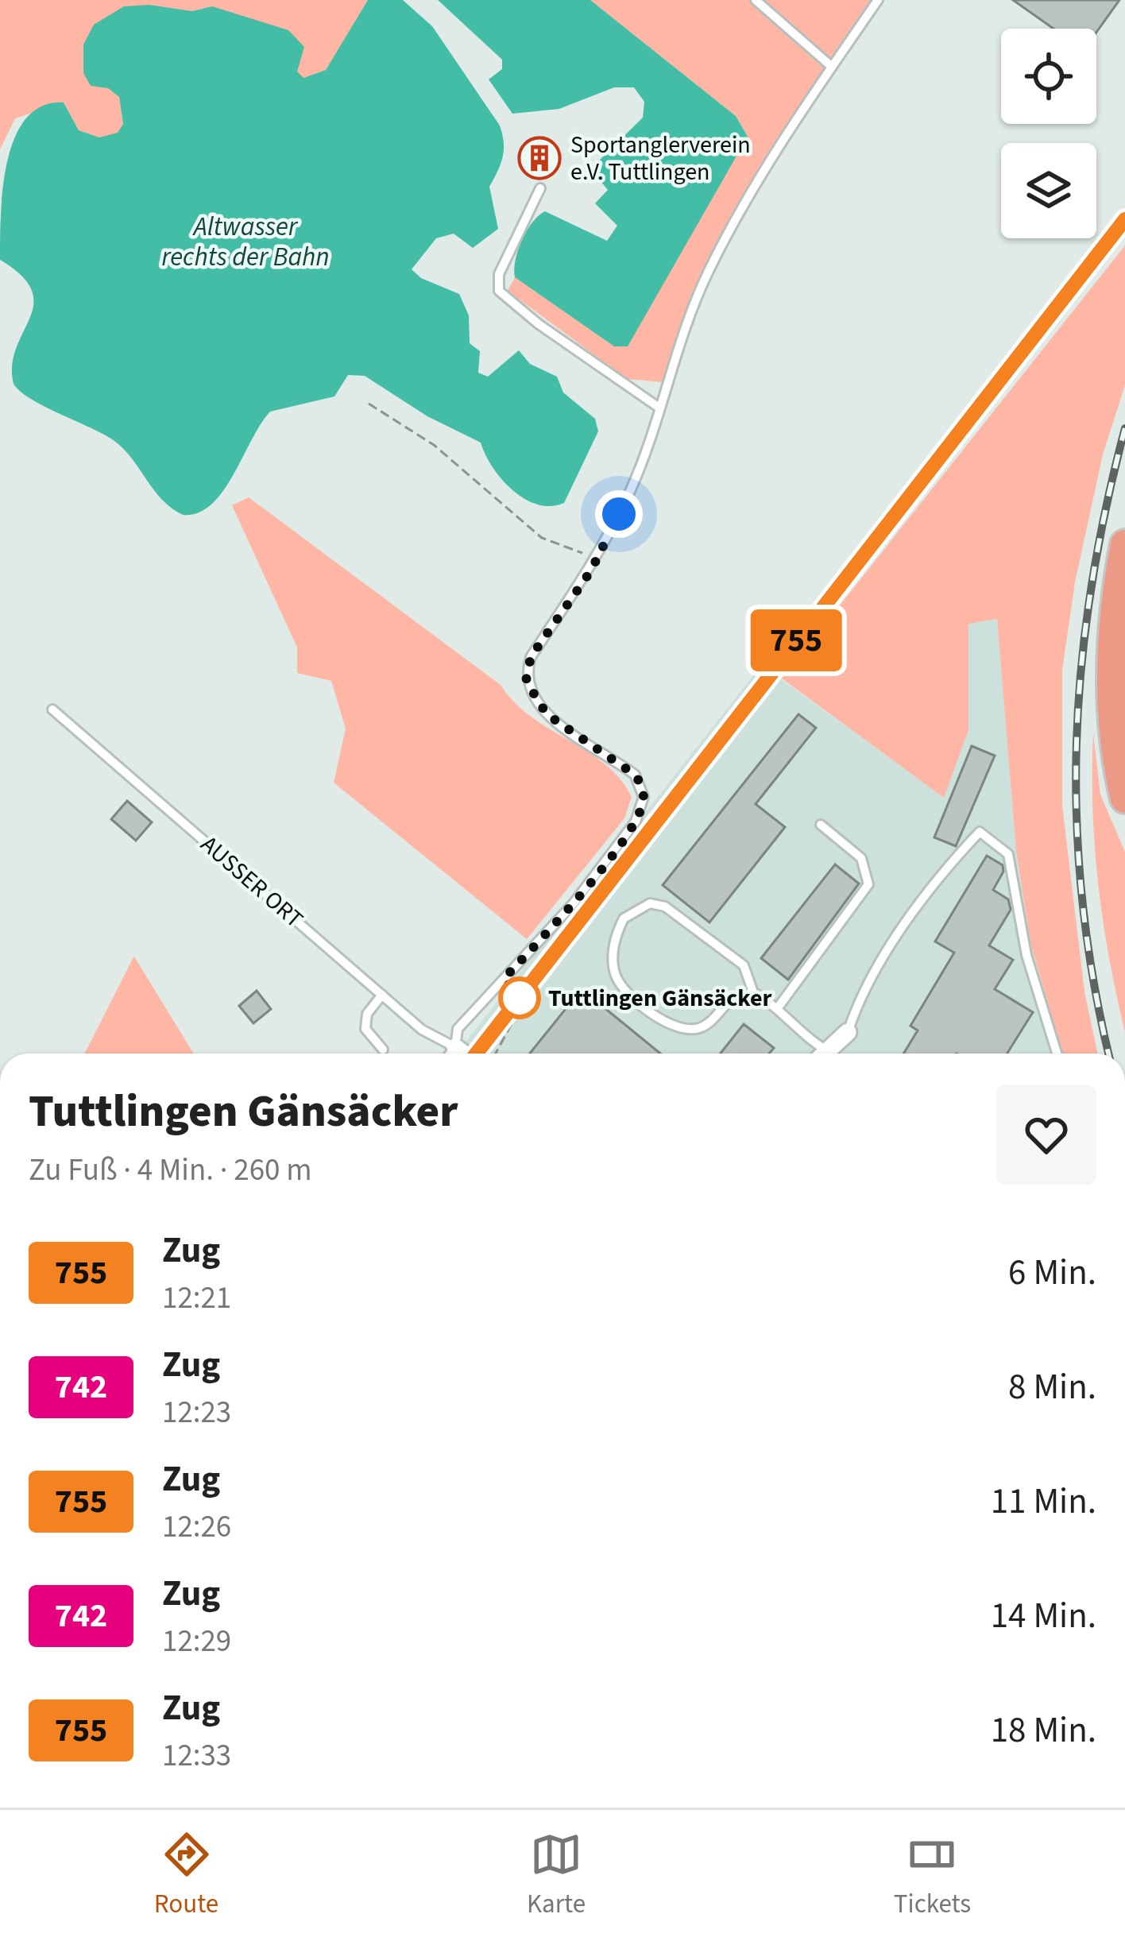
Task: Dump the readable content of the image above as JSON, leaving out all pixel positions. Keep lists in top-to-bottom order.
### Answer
{
  "streets": {
    "lane": ["AUSSER ORT"]
  },
  "water": ["Altwasser rechts der Bahn"],
  "places": {
    "building": ["Sportanglerverein e.V. Tuttlingen"],
    "other": ["Tuttlingen Gänsäcker"]
  },
  "page": {
    "on_map": "755",
    "heading": ["Tuttlingen Gänsäcker", "Zu Fuß · 4 Min. · 260 m"],
    "list": [
      {
        "mark": "755",
        "name": "Zug",
        "note": "12:21",
        "value": "6 Min."
      },
      {
        "mark": "742",
        "name": "Zug",
        "note": "12:23",
        "value": "8 Min."
      },
      {
        "mark": "755",
        "name": "Zug",
        "note": "12:26",
        "value": "11 Min."
      },
      {
        "mark": "742",
        "name": "Zug",
        "note": "12:29",
        "value": "14 Min."
      },
      {
        "mark": "755",
        "name": "Zug",
        "note": "12:33",
        "value": "18 Min."
      }
    ],
    "tabs": ["Route", "Karte", "Tickets"]
  }
}
